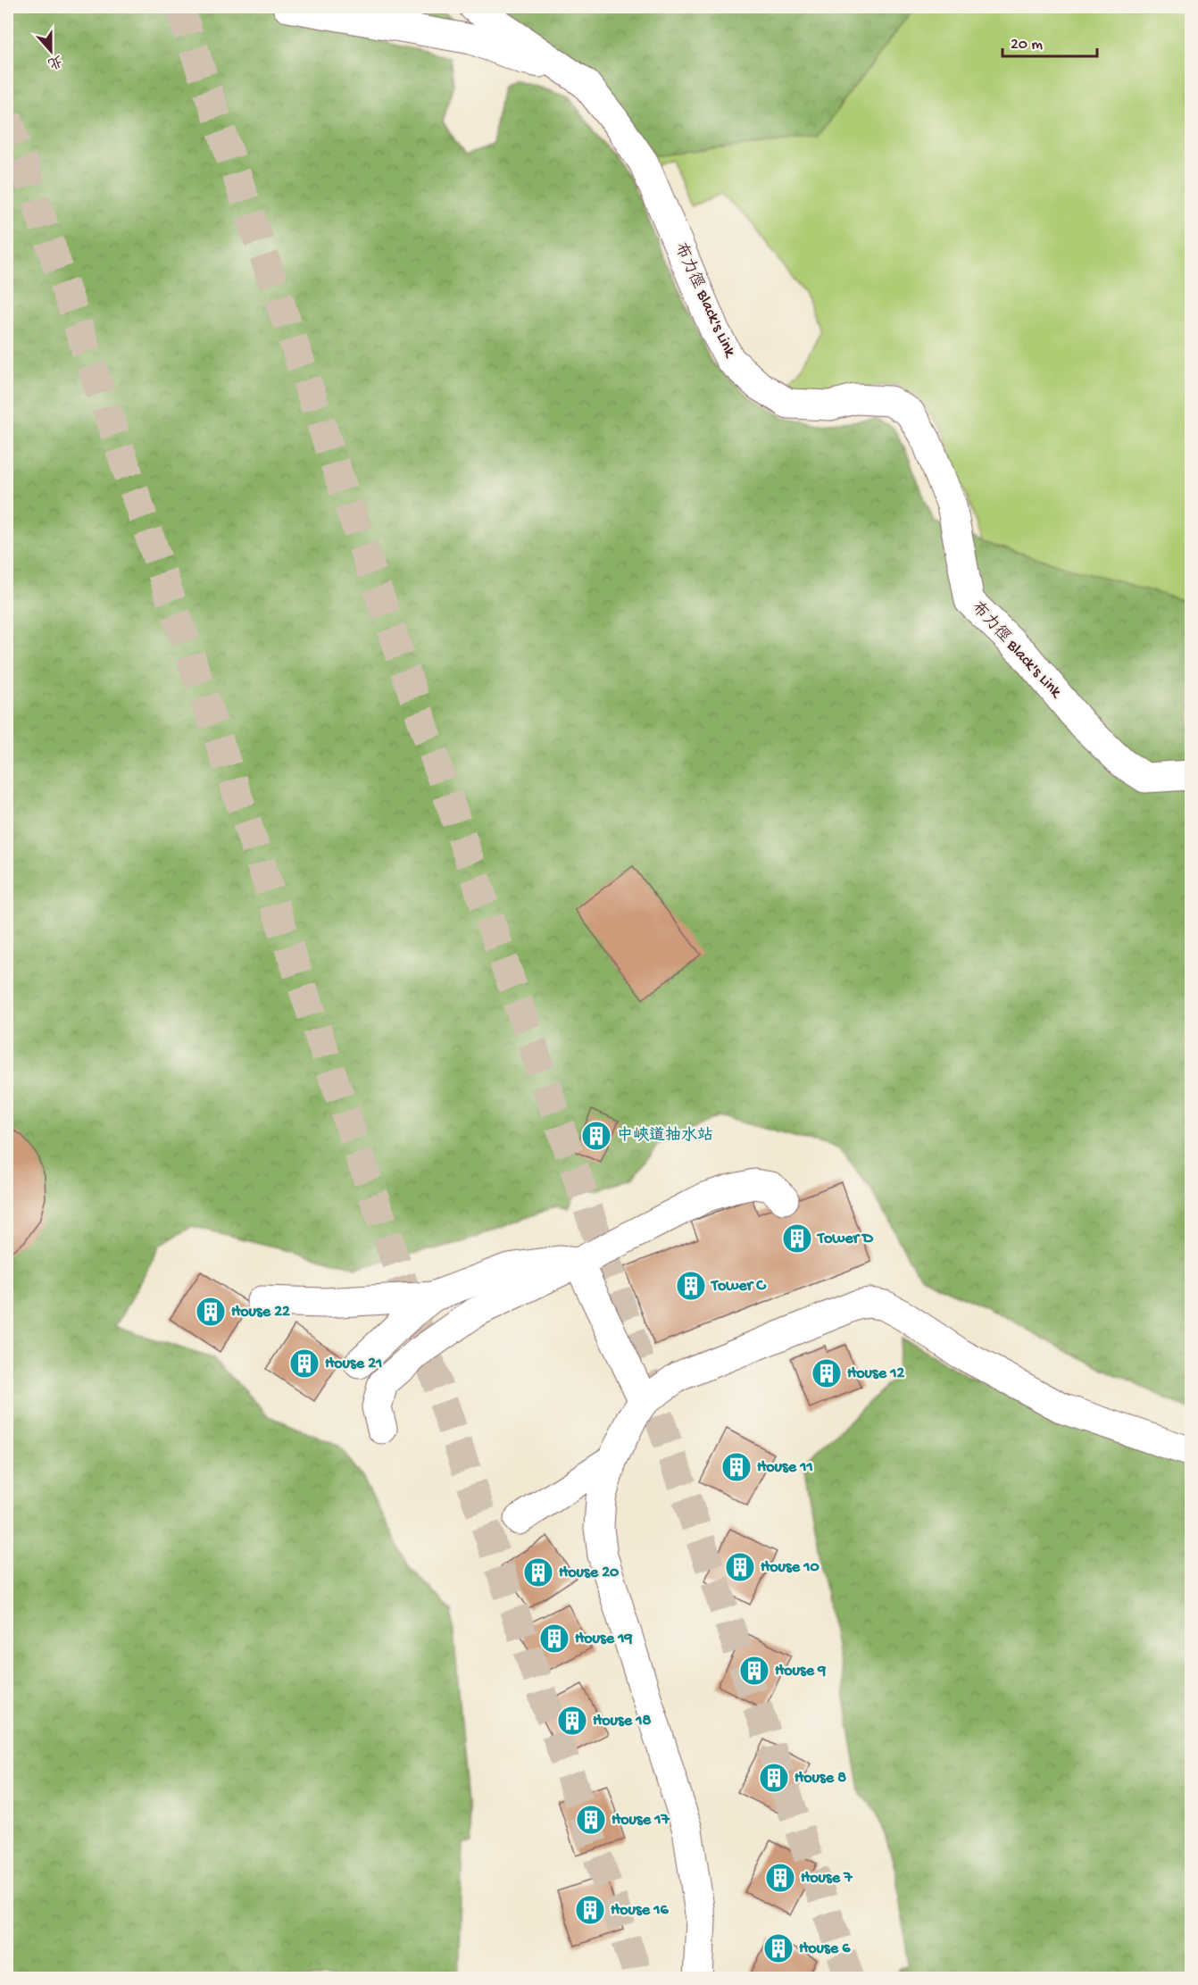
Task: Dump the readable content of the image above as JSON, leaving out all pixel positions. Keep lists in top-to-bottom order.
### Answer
{
  "streets": {
    "street": ["布力徑 Black's Link"]
  },
  "places": {
    "building": [
      "中峽道抽水站",
      "Tower D",
      "Tower C",
      "House 22",
      "House 21",
      "House 12",
      "House 11",
      "House 10",
      "House 20",
      "House 19",
      "House 9",
      "House 18",
      "House 8",
      "House 17",
      "House 7",
      "House 16",
      "House 6"
    ]
  },
  "scale_bar": "20 m",
  "north": "bottom"
}
